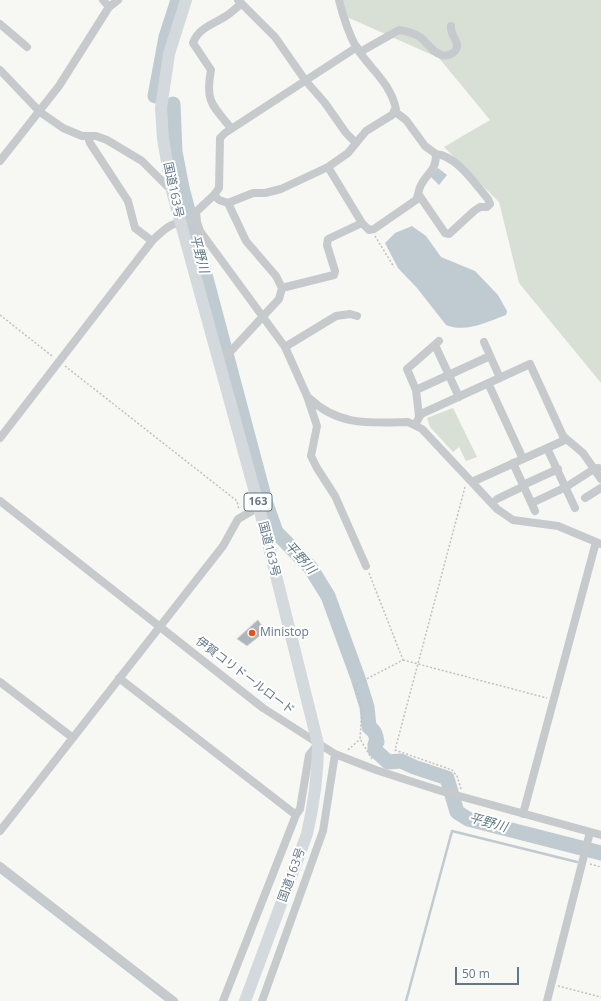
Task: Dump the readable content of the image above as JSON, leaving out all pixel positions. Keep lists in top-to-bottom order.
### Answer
{
  "streets": {
    "highway": ["国道163号", "163"],
    "street": ["伊賀コリドールロード"]
  },
  "crossings": [
    ["国道163号", "伊賀コリドールロード"]
  ],
  "water": ["平野川"],
  "places": ["Ministop"],
  "scale_bar": "50 m"
}
